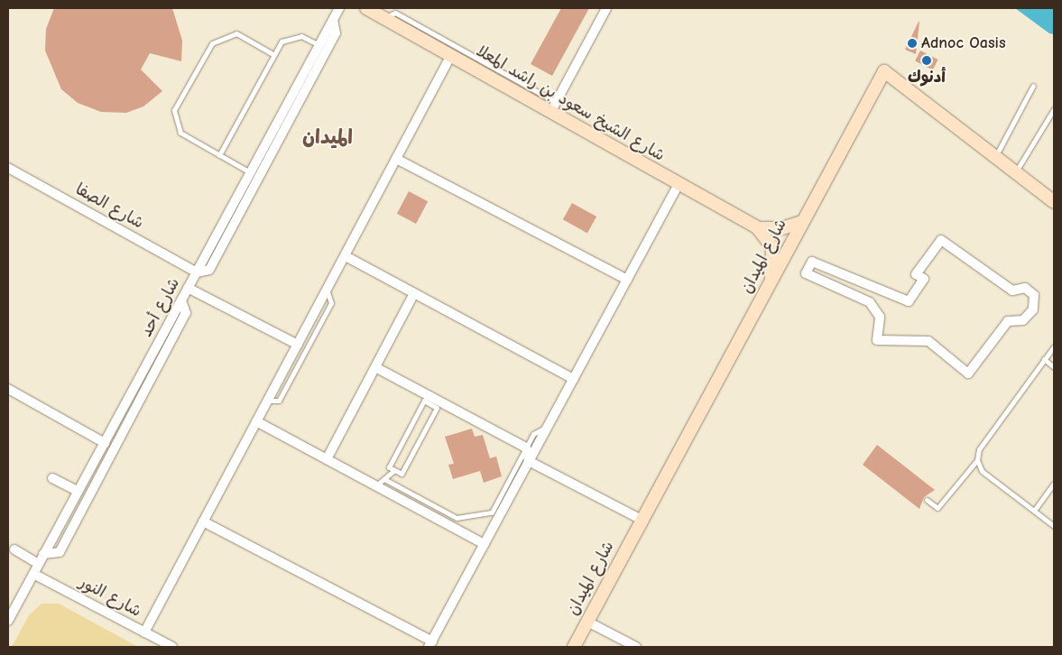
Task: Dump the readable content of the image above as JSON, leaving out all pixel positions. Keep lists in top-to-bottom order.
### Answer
{
  "streets": {
    "street": [
      "شارع الشيخ سعود بن راشد المعلا",
      "شارع الصفا",
      "شارع الميدان",
      "شارع أحد",
      "شارع النور"
    ]
  },
  "crossings": [
    ["شارع الشيخ سعود بن راشد المعلا", "شارع الميدان"],
    ["شارع الصفا", "شارع أحد"],
    ["شارع أحد", "شارع النور"]
  ],
  "districts": ["الميدان"],
  "places": ["Adnoc Oasis", "أدنوك"]
}
